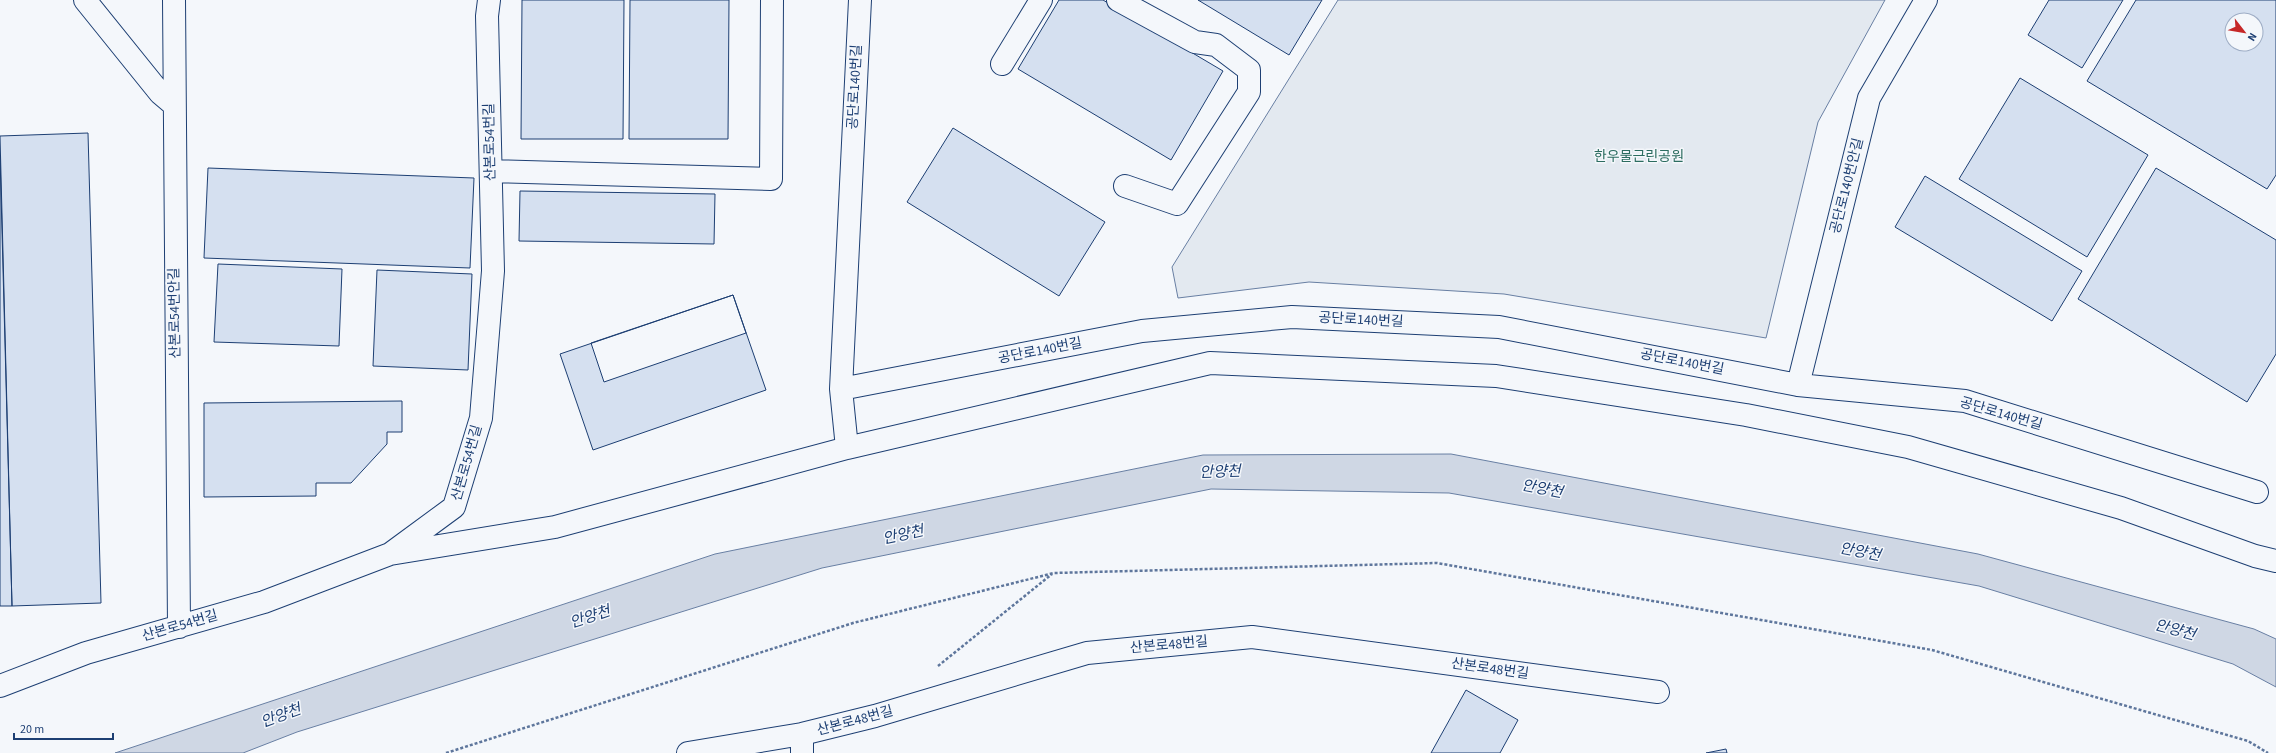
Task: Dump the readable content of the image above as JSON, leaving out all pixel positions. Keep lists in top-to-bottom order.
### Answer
{
  "streets": {
    "street": [
      "공단로140번길",
      "산본로54번길",
      "공단로140번안길",
      "산본로54번안길",
      "산본로48번길"
    ]
  },
  "crossings": [
    ["공단로140번길", "공단로140번안길"],
    ["산본로54번길", "산본로54번안길"]
  ],
  "water": ["안양천"],
  "parks": ["한우물근린공원"],
  "scale_bar": "20 m",
  "north": "bottom right"
}
